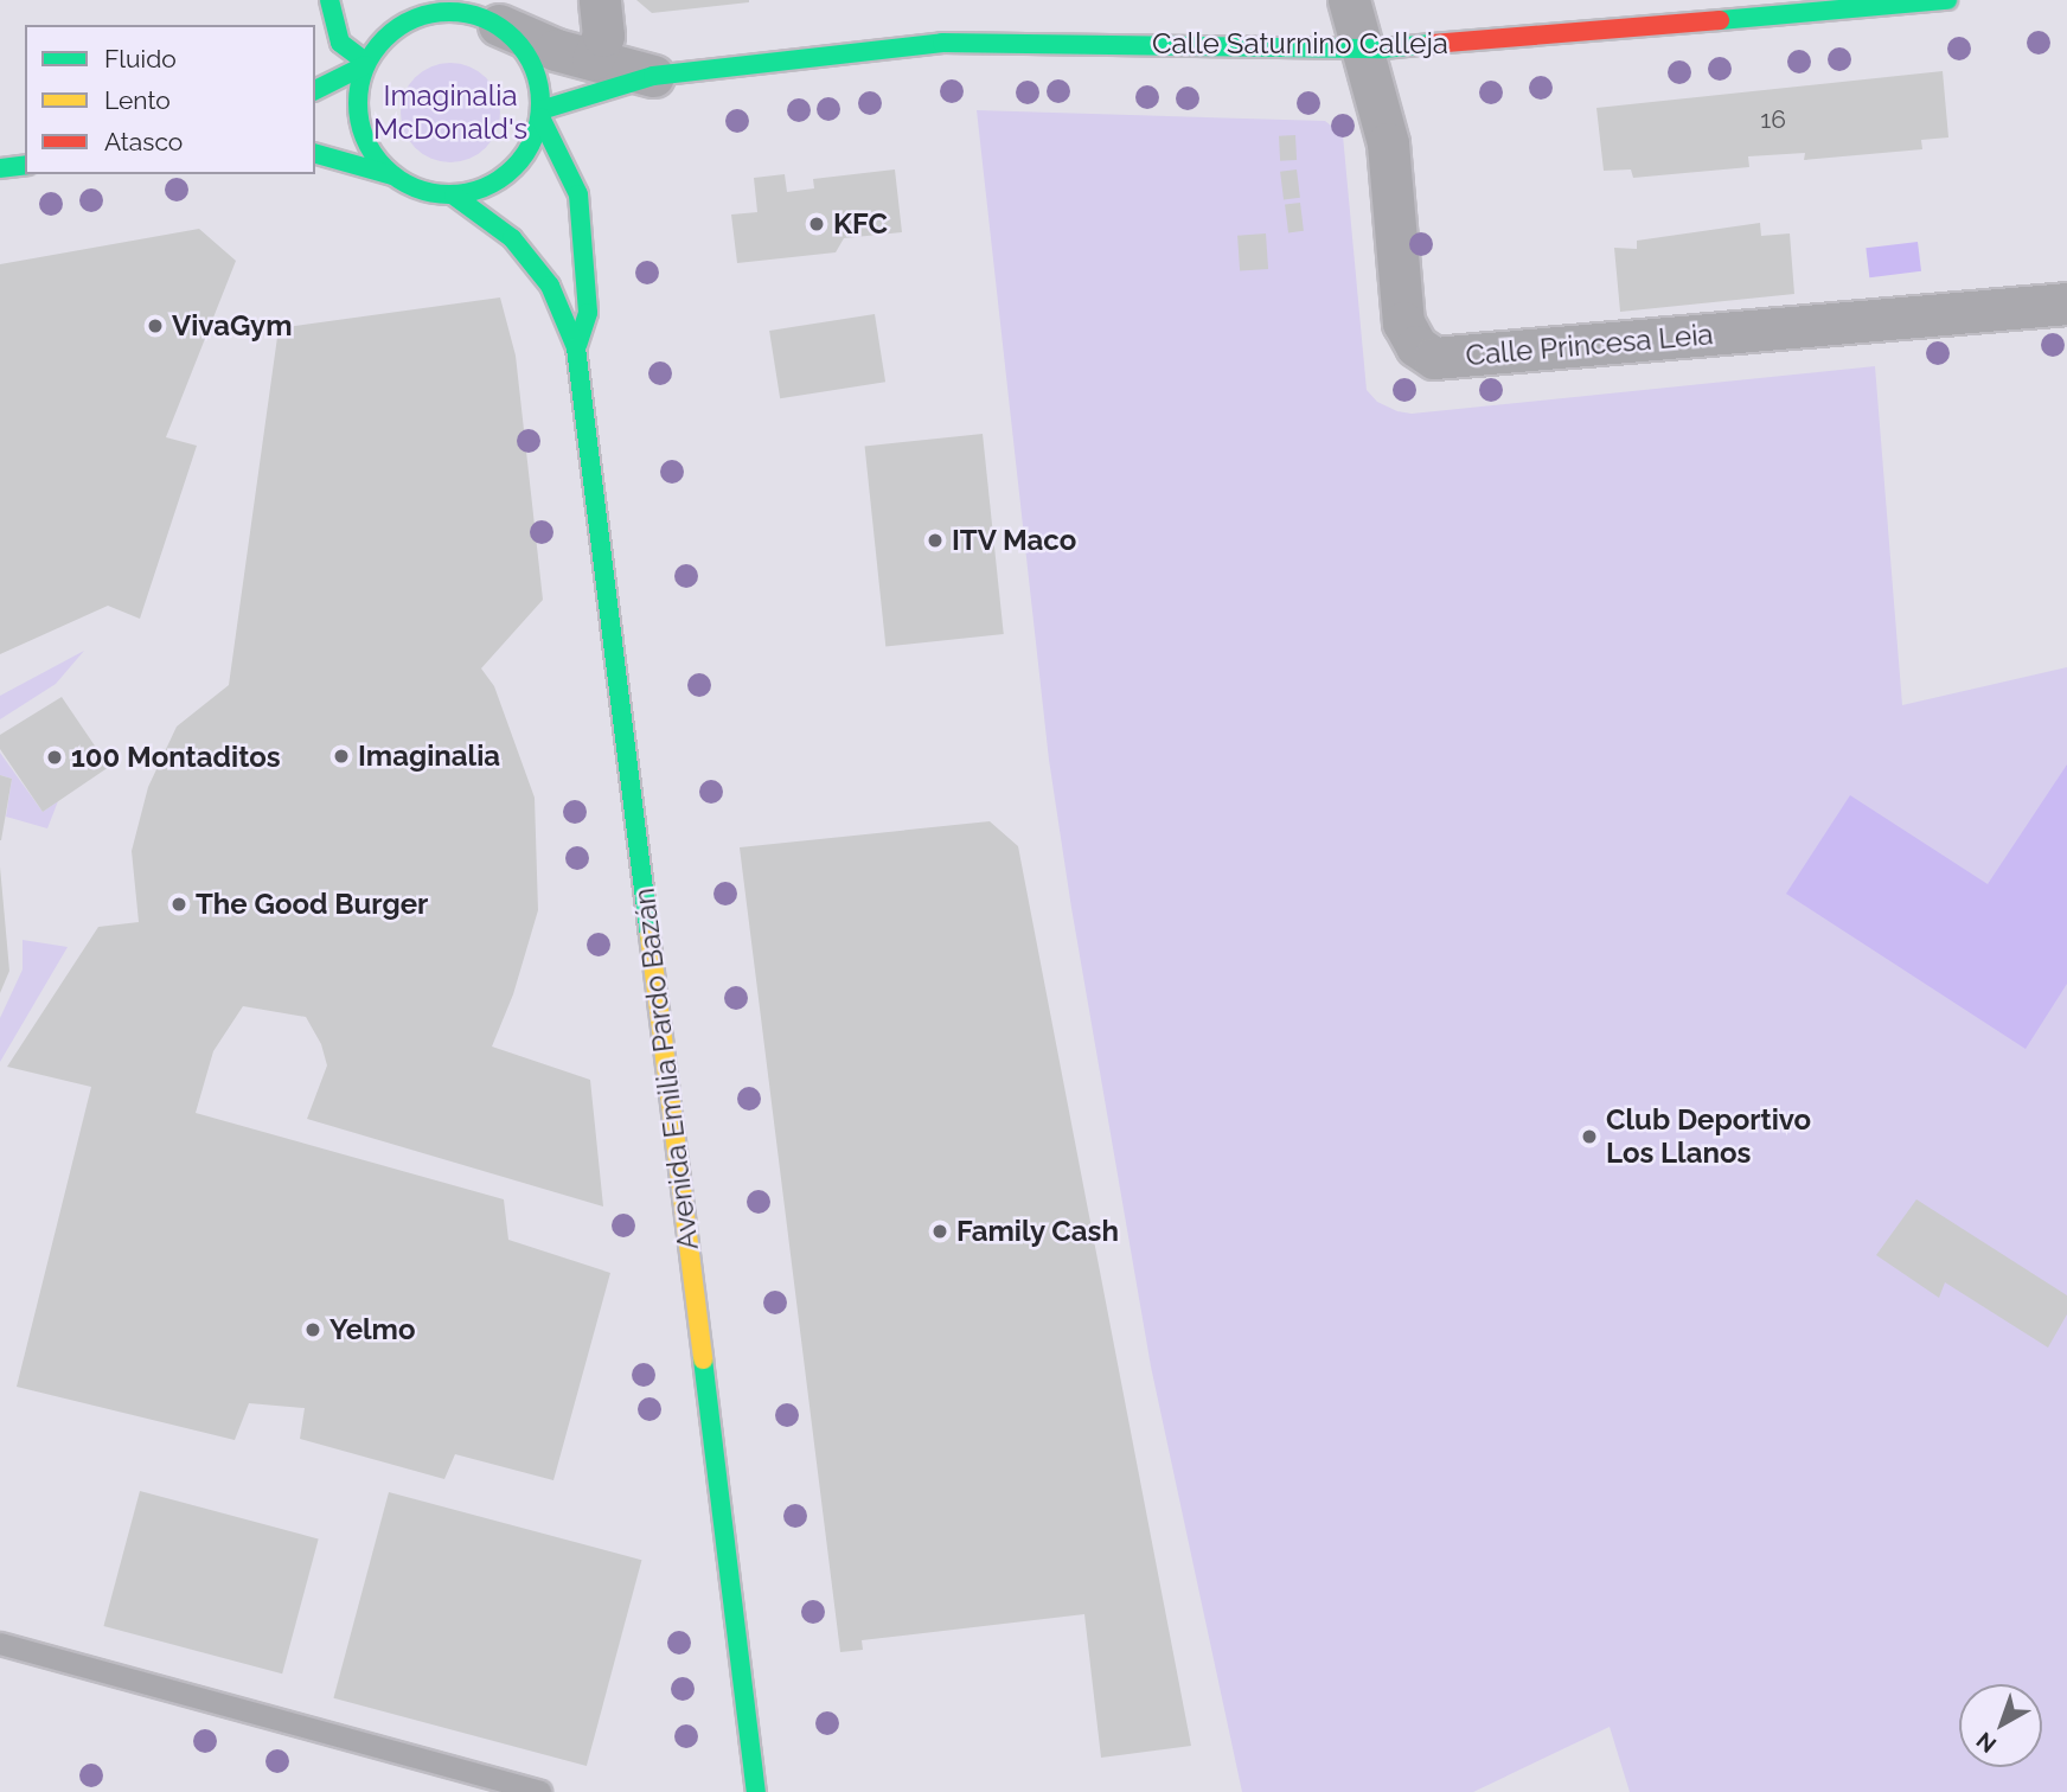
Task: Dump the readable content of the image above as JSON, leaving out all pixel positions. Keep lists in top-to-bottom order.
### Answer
{
  "streets": {
    "street": ["Calle Saturnino Calleja", "Calle Princesa Leia", "Avenida Emilia Pardo Bazán"]
  },
  "crossings": [
    ["Calle Saturnino Calleja", "Calle Princesa Leia"],
    ["Calle Saturnino Calleja", "Avenida Emilia Pardo Bazán"]
  ],
  "parks": ["Imaginalia McDonald's"],
  "places": [
    "KFC",
    "VivaGym",
    "ITV Maco",
    "Imaginalia",
    "100 Montaditos",
    "The Good Burger",
    "Club Deportivo Los Llanos",
    "Family Cash",
    "Yelmo"
  ],
  "house_numbers": ["16"],
  "legend": ["Fluido", "Lento", "Atasco"],
  "north": "bottom left"
}
